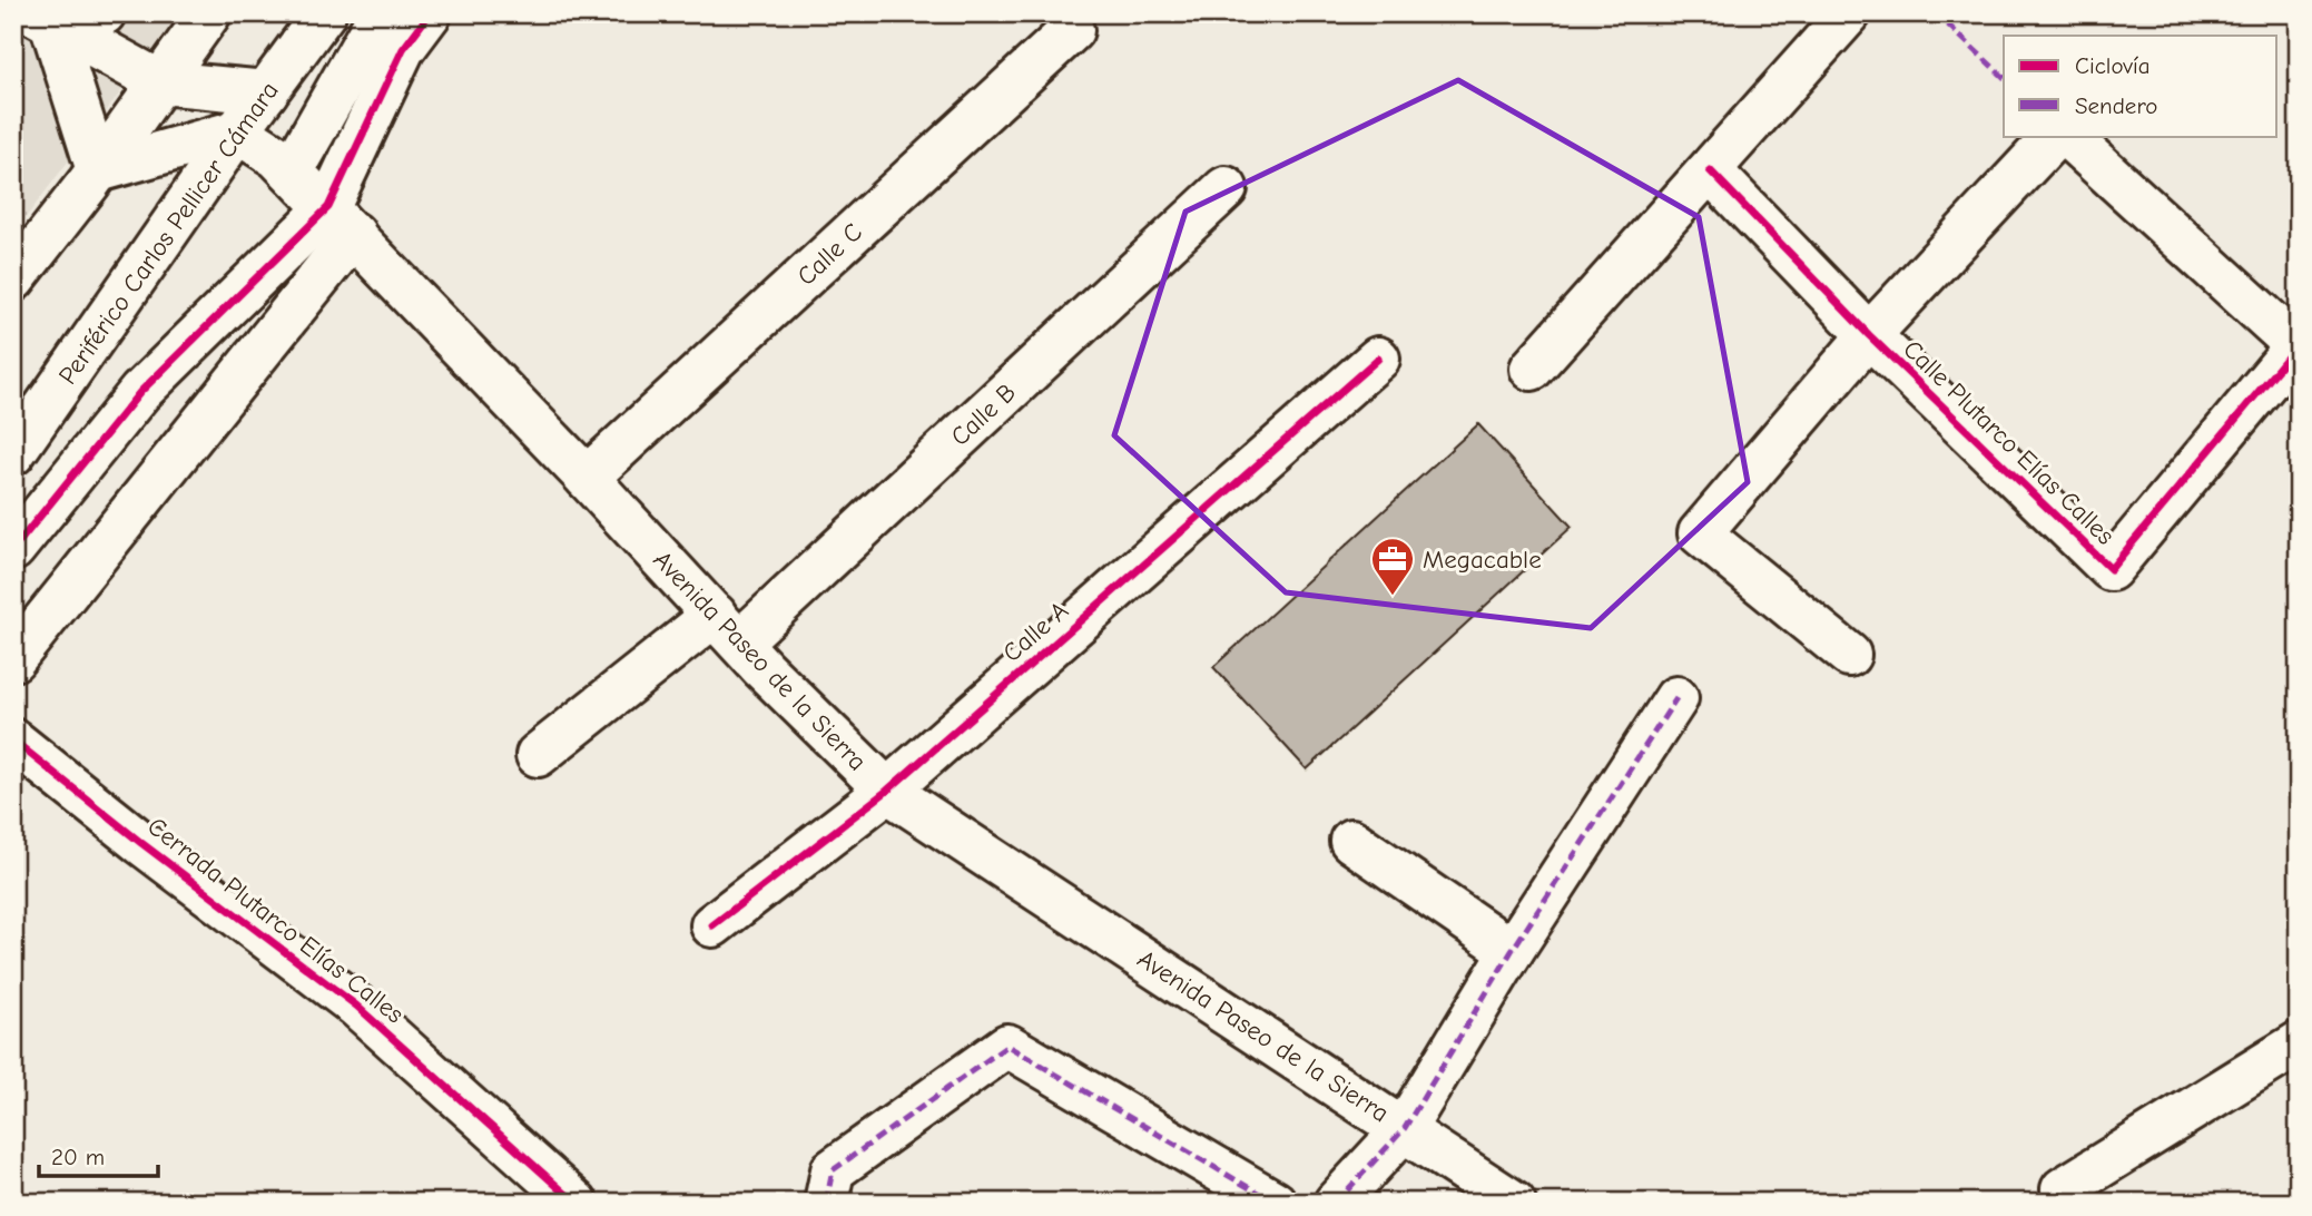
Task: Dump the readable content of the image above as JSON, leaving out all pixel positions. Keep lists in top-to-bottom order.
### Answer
{
  "streets": {
    "street": [
      "Periférico Carlos Pellicer Cámara",
      "Calle C",
      "Calle B",
      "Calle Plutarco Elías Calles",
      "Calle A",
      "Avenida Paseo de la Sierra",
      "Cerrada Plutarco Elías Calles"
    ]
  },
  "crossings": [
    ["Periférico Carlos Pellicer Cámara", "Avenida Paseo de la Sierra"],
    ["Calle C", "Avenida Paseo de la Sierra"],
    ["Calle B", "Avenida Paseo de la Sierra"],
    ["Calle A", "Avenida Paseo de la Sierra"]
  ],
  "places": {
    "office": ["Megacable"]
  },
  "legend": ["Ciclovía", "Sendero"],
  "scale_bar": "20 m"
}
